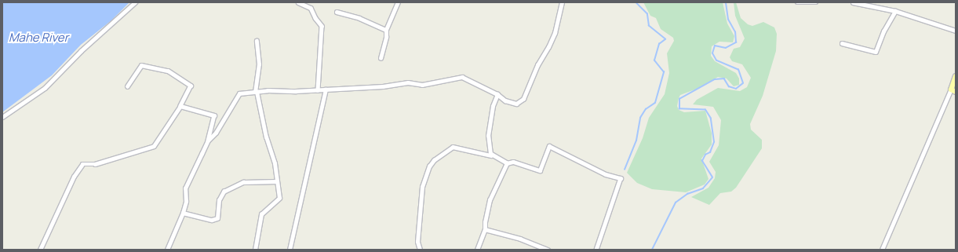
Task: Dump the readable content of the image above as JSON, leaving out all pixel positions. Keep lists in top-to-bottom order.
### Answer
{
  "water": ["Mahe River"]
}
